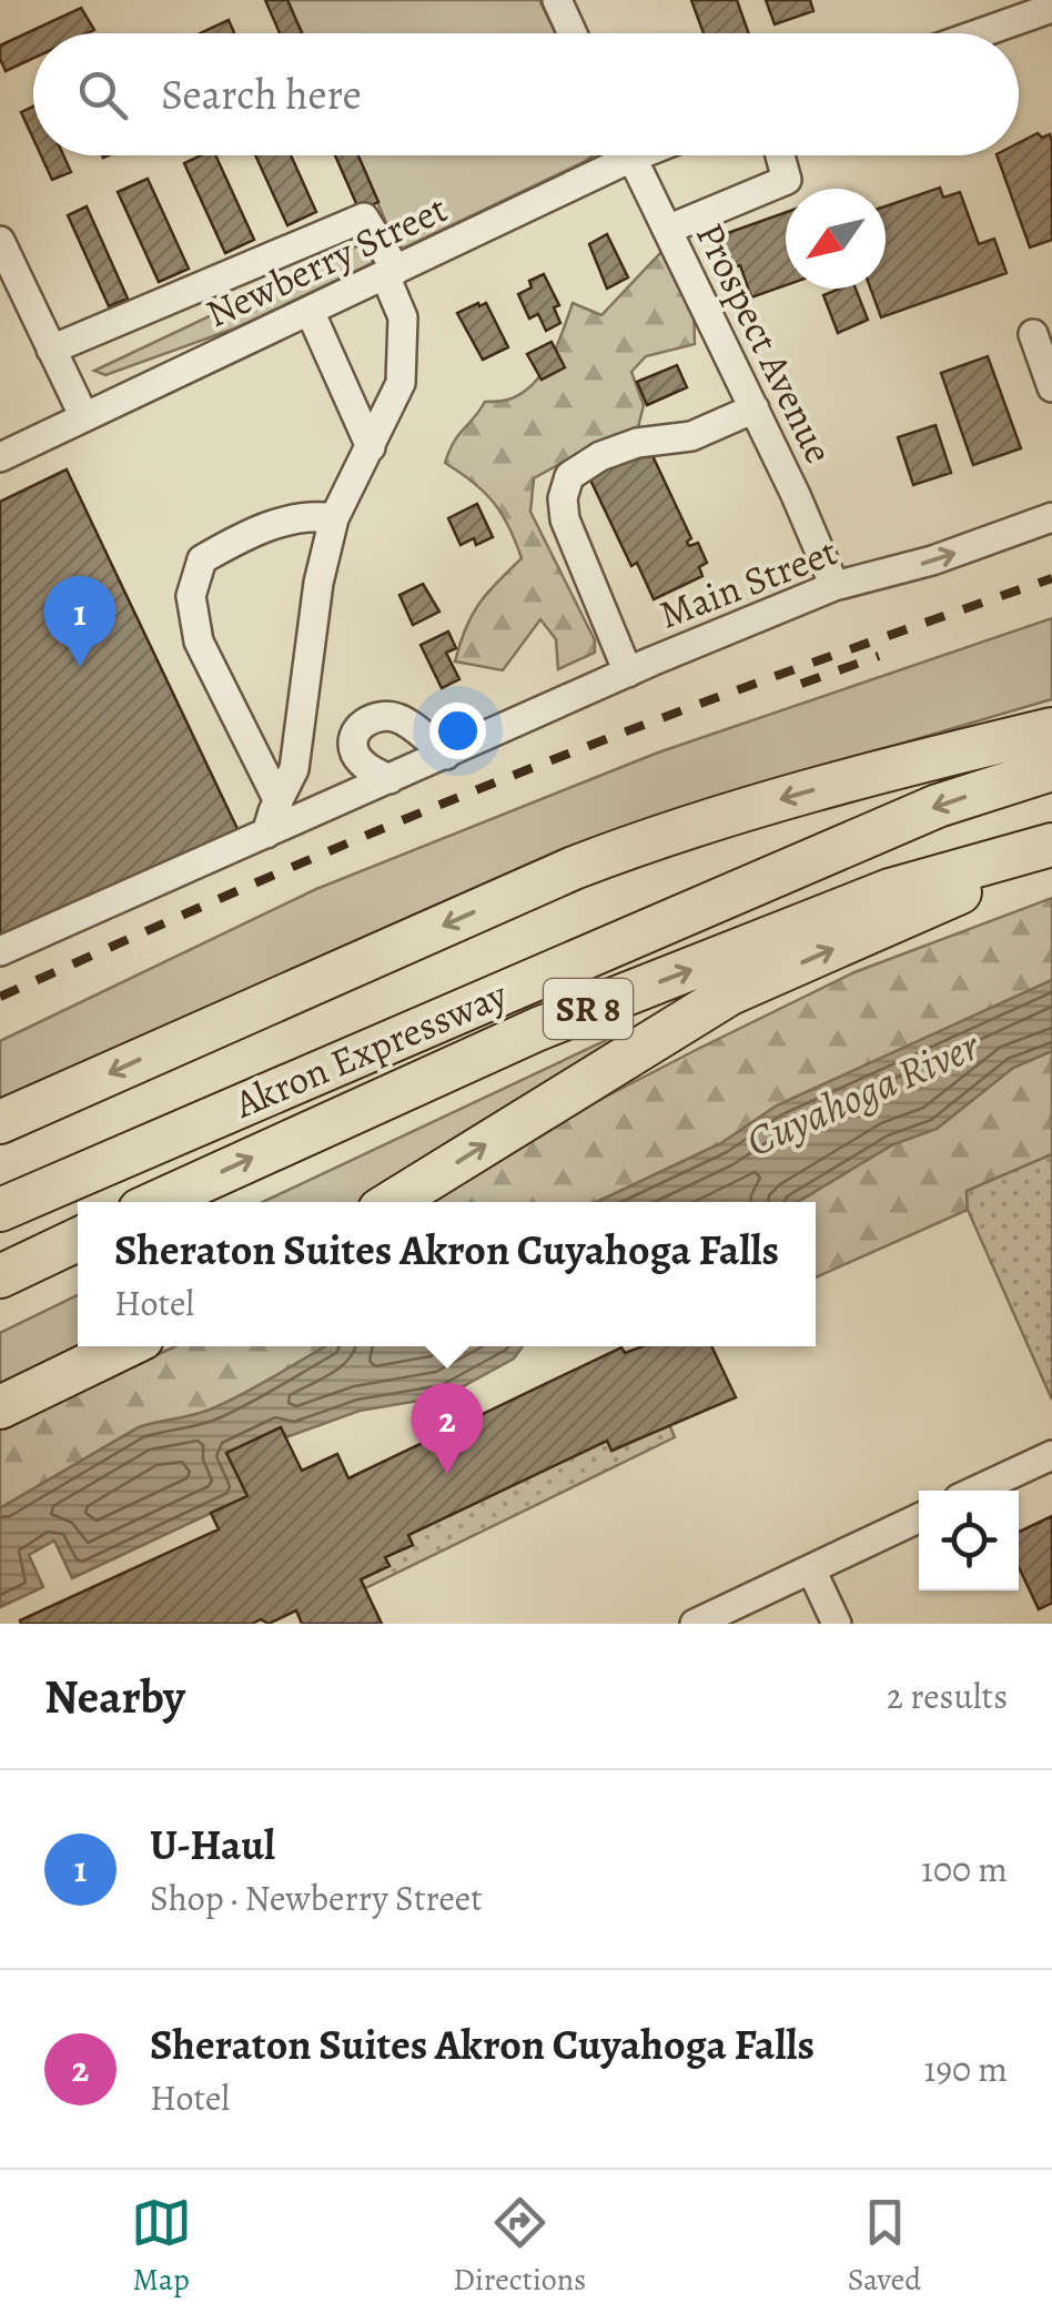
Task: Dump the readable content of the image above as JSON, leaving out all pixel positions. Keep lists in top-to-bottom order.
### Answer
{
  "streets": {
    "highway": ["SR 8", "Akron Expressway"],
    "street": ["Newberry Street", "Prospect Avenue", "Main Street"]
  },
  "crossings": [
    ["Prospect Avenue", "Main Street"]
  ],
  "water": ["Cuyahoga River"],
  "north": "bottom left",
  "page": {
    "search": "Search here",
    "pins": ["1", "2"],
    "popup": ["Sheraton Suites Akron Cuyahoga Falls", "Hotel"],
    "heading": ["Nearby", "2 results"],
    "list": [
      {
        "mark": "1",
        "name": "U-Haul",
        "note": "Shop · Newberry Street",
        "value": "100 m"
      },
      {
        "mark": "2",
        "name": "Sheraton Suites Akron Cuyahoga Falls",
        "note": "Hotel",
        "value": "190 m"
      }
    ],
    "nav": ["Map", "Directions", "Saved"]
  }
}
